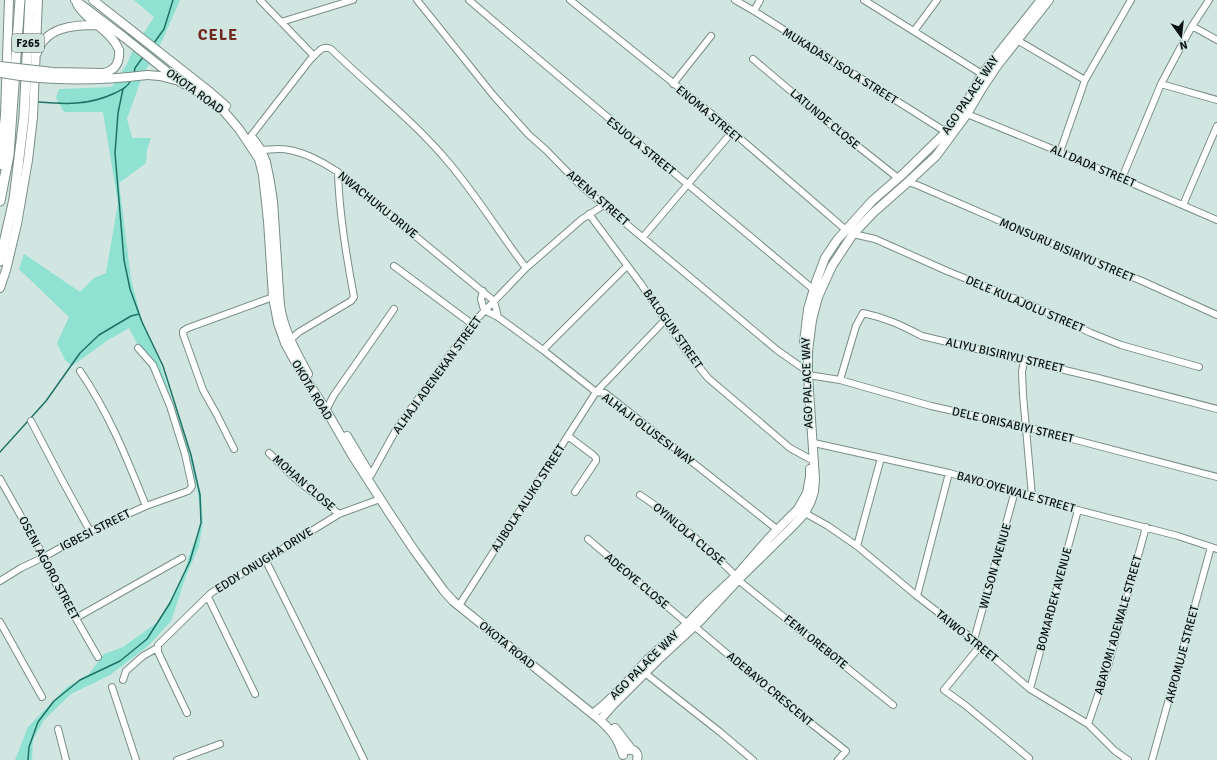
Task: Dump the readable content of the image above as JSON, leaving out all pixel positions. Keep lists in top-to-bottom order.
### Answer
{
  "streets": {
    "highway": ["F265"],
    "main road": ["OKOTA ROAD", "AGO PALACE WAY"],
    "street": [
      "MUKADASI ISOLA STREET",
      "ENOMA STREET",
      "LATUNDE CLOSE",
      "ESUOLA STREET",
      "ALI DADA STREET",
      "APENA STREET",
      "NWACHUKU DRIVE",
      "MONSURU BISIRIYU STREET",
      "DELE KULAJOLU STREET",
      "BALOGUN STREET",
      "ALIYU BISIRIYU STREET",
      "ALHAJI ADENEKAN STREET",
      "DELE ORISABIYI STREET",
      "ALHAJI OLUSESI WAY",
      "MOHAN CLOSE",
      "BAYO OYEWALE STREET",
      "AJIBOLA ALUKO STREET",
      "IGBESI STREET",
      "OYINLOLA CLOSE",
      "EDDY ONUGHA DRIVE",
      "WILSON AVENUE",
      "OSENI AGORO STREET",
      "ADEOYE CLOSE",
      "BOMARDEK AVENUE",
      "ABAYOMI ADEWALE STREET",
      "TAIWO STREET",
      "FEMI OREBOTE",
      "AKPOMUJE STREET",
      "ADEBAYO CRESCENT"
    ]
  },
  "crossings": [
    ["MUKADASI ISOLA STREET", "AGO PALACE WAY"],
    ["OKOTA ROAD", "AGO PALACE WAY"],
    ["OKOTA ROAD", "NWACHUKU DRIVE"],
    ["OKOTA ROAD", "ALHAJI ADENEKAN STREET"],
    ["OKOTA ROAD", "AJIBOLA ALUKO STREET"],
    ["OKOTA ROAD", "EDDY ONUGHA DRIVE"],
    ["AGO PALACE WAY", "ENOMA STREET"],
    ["AGO PALACE WAY", "LATUNDE CLOSE"],
    ["AGO PALACE WAY", "ESUOLA STREET"],
    ["AGO PALACE WAY", "ALI DADA STREET"],
    ["AGO PALACE WAY", "APENA STREET"],
    ["AGO PALACE WAY", "MONSURU BISIRIYU STREET"],
    ["AGO PALACE WAY", "DELE KULAJOLU STREET"],
    ["AGO PALACE WAY", "BALOGUN STREET"],
    ["AGO PALACE WAY", "DELE ORISABIYI STREET"],
    ["AGO PALACE WAY", "ALHAJI OLUSESI WAY"],
    ["AGO PALACE WAY", "BAYO OYEWALE STREET"],
    ["AGO PALACE WAY", "OYINLOLA CLOSE"],
    ["AGO PALACE WAY", "ADEOYE CLOSE"],
    ["AGO PALACE WAY", "TAIWO STREET"],
    ["AGO PALACE WAY", "FEMI OREBOTE"],
    ["AGO PALACE WAY", "ADEBAYO CRESCENT"],
    ["ENOMA STREET", "DELE KULAJOLU STREET"],
    ["APENA STREET", "ALHAJI ADENEKAN STREET"],
    ["APENA STREET", "DELE ORISABIYI STREET"],
    ["NWACHUKU DRIVE", "ALHAJI ADENEKAN STREET"],
    ["BALOGUN STREET", "ALHAJI ADENEKAN STREET"],
    ["BALOGUN STREET", "AJIBOLA ALUKO STREET"],
    ["ALIYU BISIRIYU STREET", "DELE ORISABIYI STREET"],
    ["ALHAJI ADENEKAN STREET", "ALHAJI OLUSESI WAY"],
    ["ALHAJI OLUSESI WAY", "AJIBOLA ALUKO STREET"],
    ["MOHAN CLOSE", "EDDY ONUGHA DRIVE"],
    ["BAYO OYEWALE STREET", "WILSON AVENUE"],
    ["BAYO OYEWALE STREET", "BOMARDEK AVENUE"],
    ["BAYO OYEWALE STREET", "ABAYOMI ADEWALE STREET"],
    ["BAYO OYEWALE STREET", "AKPOMUJE STREET"],
    ["IGBESI STREET", "OSENI AGORO STREET"],
    ["OYINLOLA CLOSE", "FEMI OREBOTE"],
    ["WILSON AVENUE", "TAIWO STREET"],
    ["ADEOYE CLOSE", "ADEBAYO CRESCENT"],
    ["BOMARDEK AVENUE", "TAIWO STREET"],
    ["ABAYOMI ADEWALE STREET", "TAIWO STREET"]
  ],
  "districts": ["CELE"],
  "north": "bottom"
}
